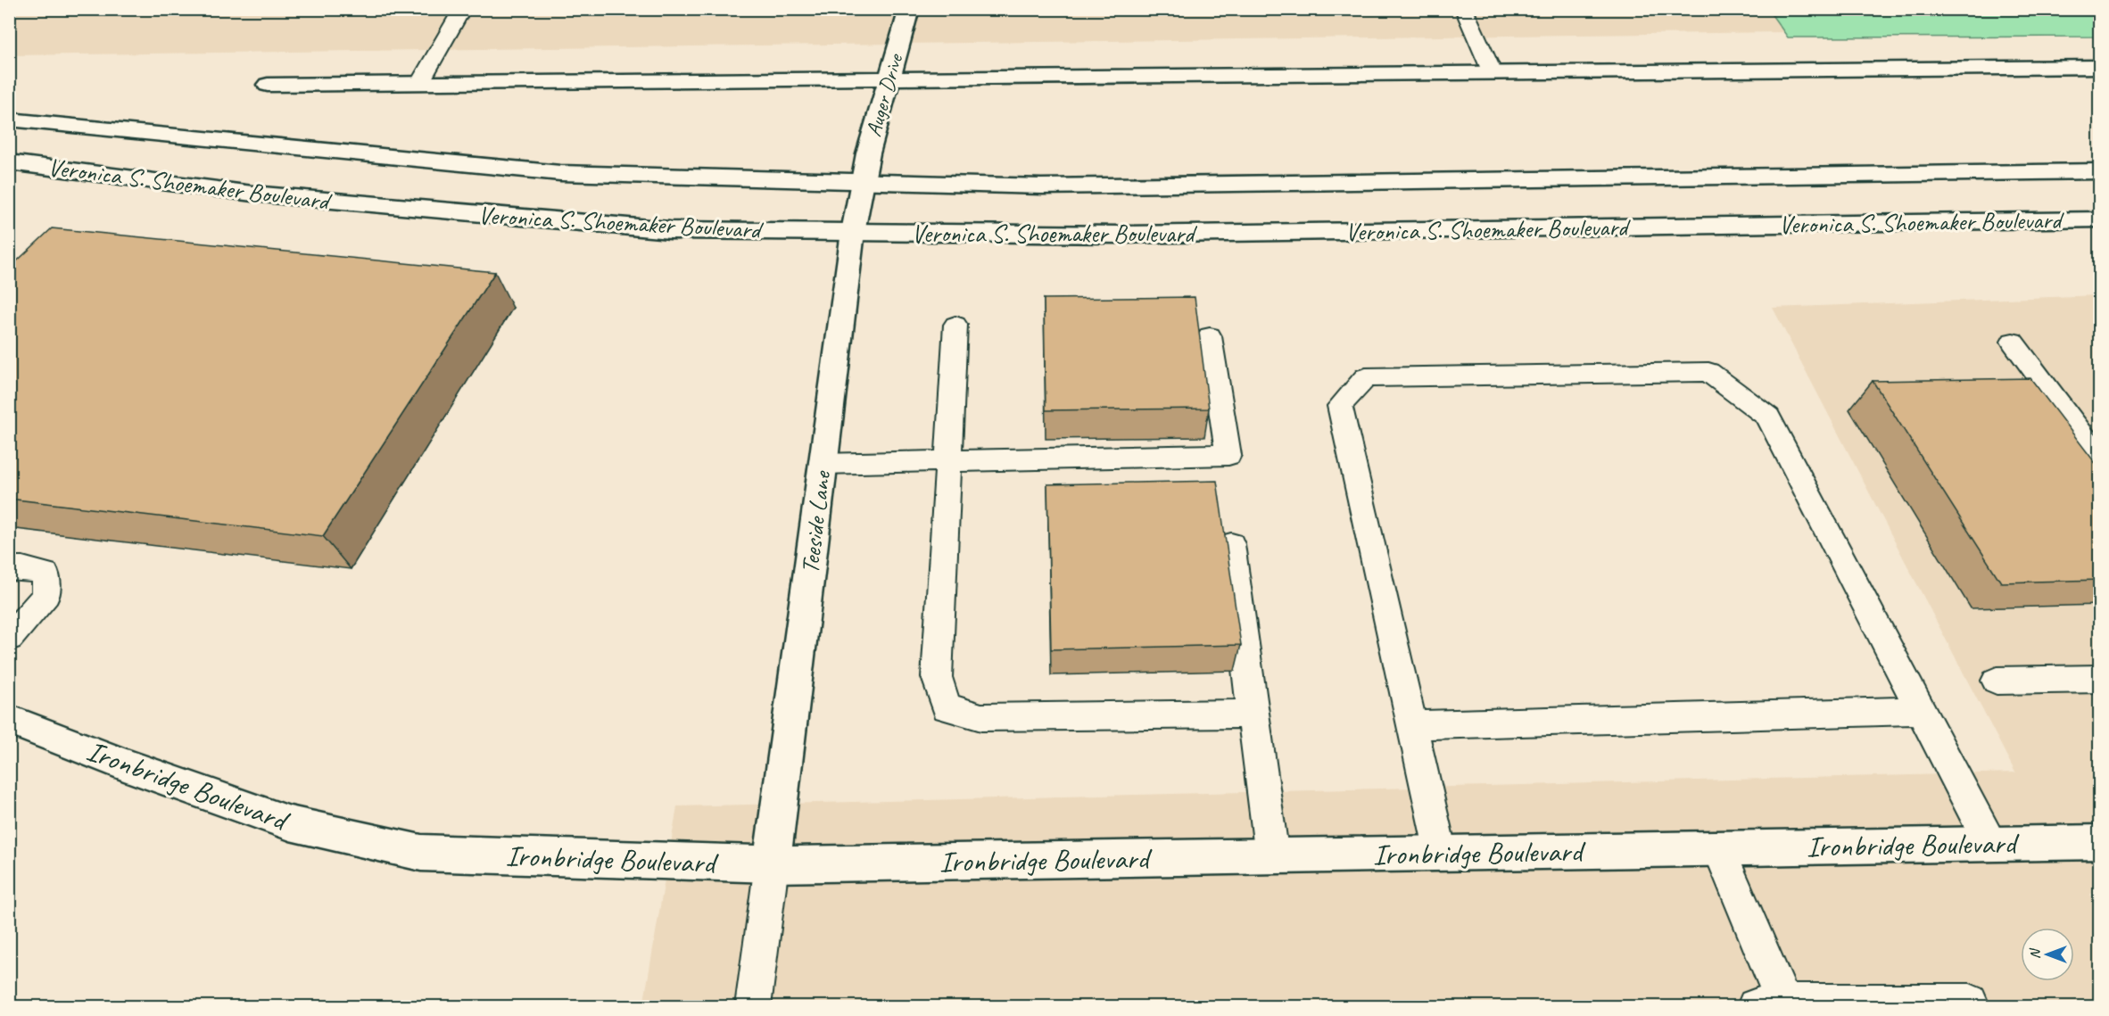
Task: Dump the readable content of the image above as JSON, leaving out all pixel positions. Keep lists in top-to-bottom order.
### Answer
{
  "streets": {
    "street": [
      "Auger Drive",
      "Veronica S. Shoemaker Boulevard",
      "Teeside Lane",
      "Ironbridge Boulevard"
    ]
  },
  "crossings": [
    ["Auger Drive", "Veronica S. Shoemaker Boulevard"],
    ["Auger Drive", "Teeside Lane"],
    ["Veronica S. Shoemaker Boulevard", "Teeside Lane"],
    ["Teeside Lane", "Ironbridge Boulevard"]
  ],
  "north": "left"
}
